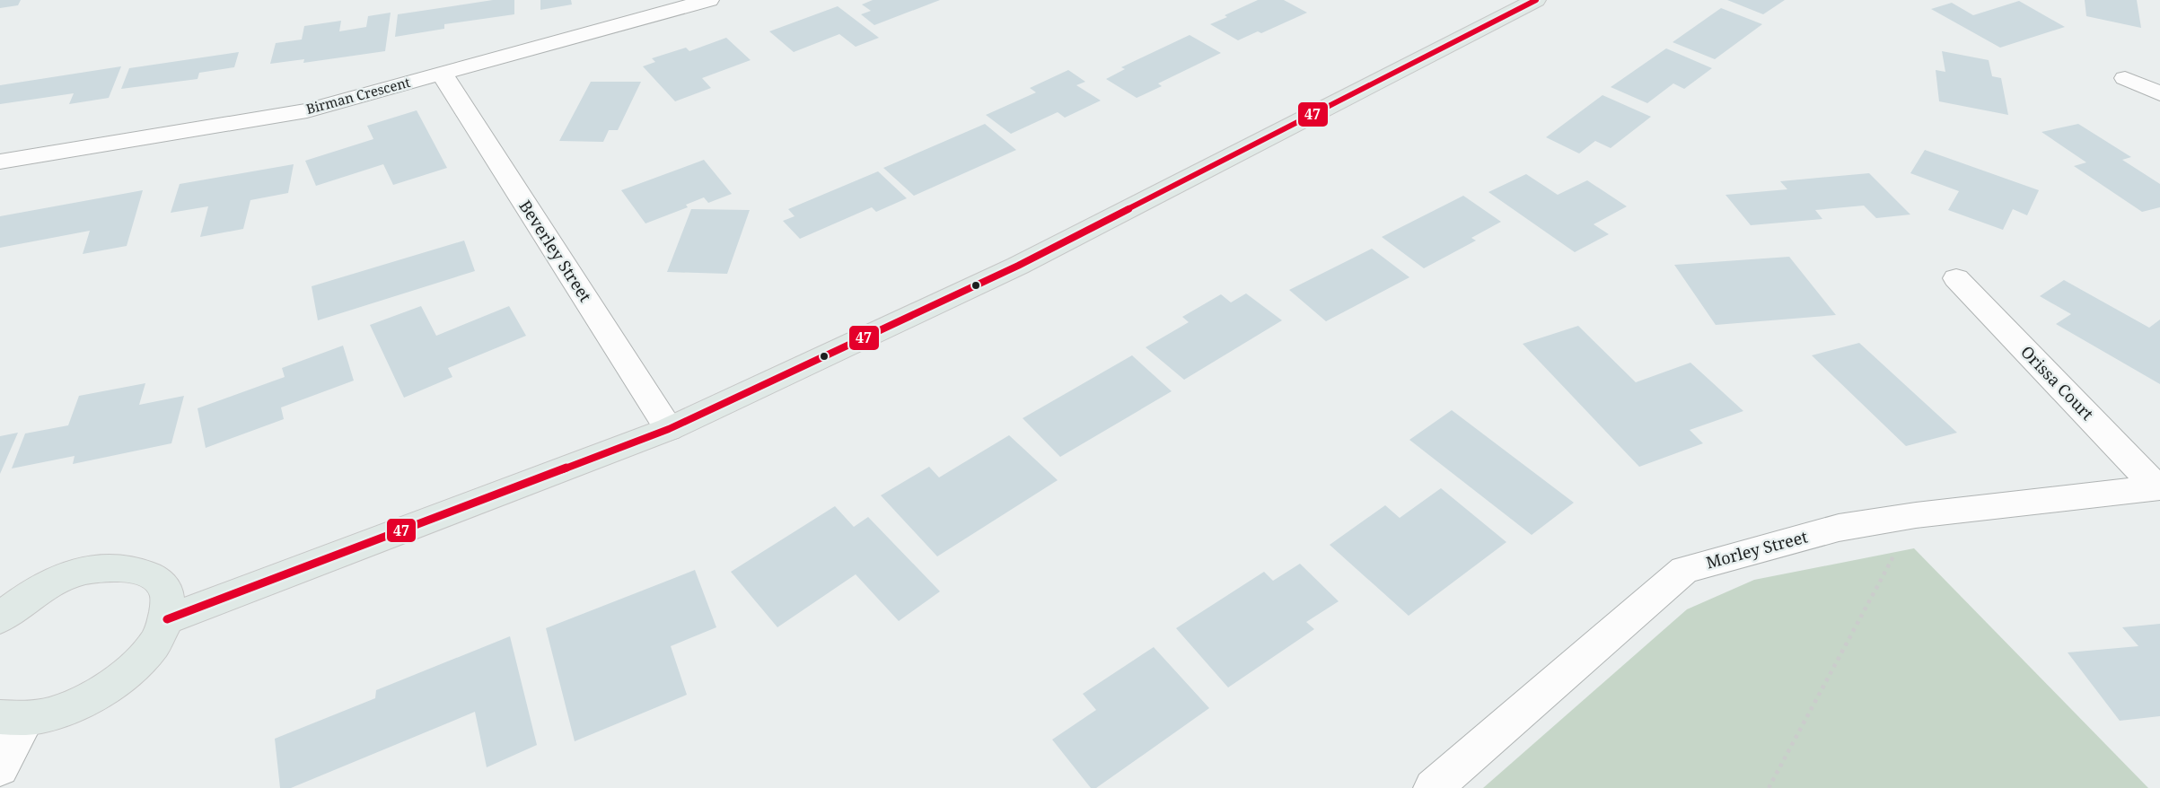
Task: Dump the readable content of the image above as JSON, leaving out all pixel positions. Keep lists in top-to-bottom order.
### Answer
{
  "streets": {
    "street": [
      "Birman Crescent",
      "Beverley Street",
      "Orissa Court",
      "Morley Street"
    ]
  },
  "crossings": [
    ["Birman Crescent", "Beverley Street"],
    ["Orissa Court", "Morley Street"]
  ],
  "lines": ["transit line 47"]
}
